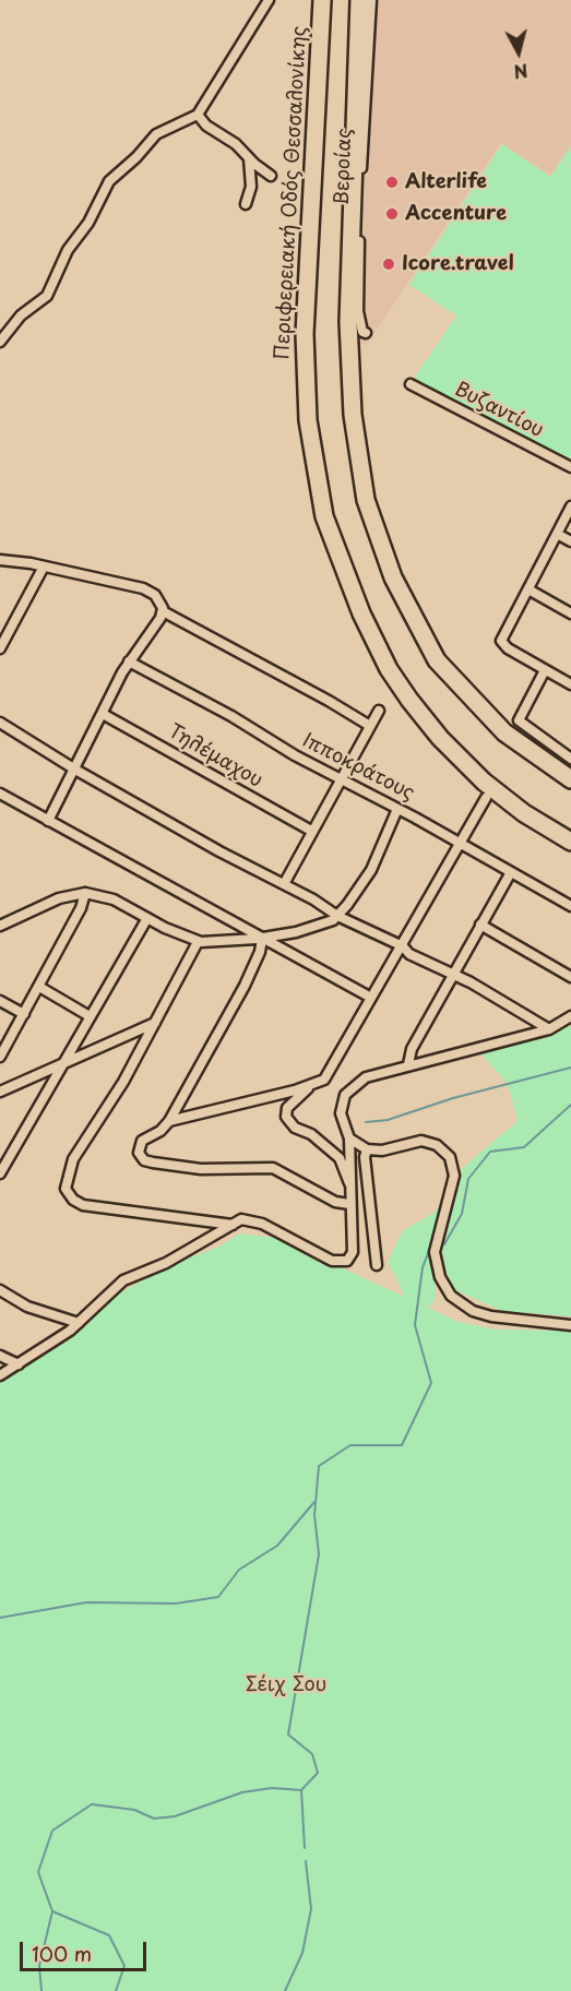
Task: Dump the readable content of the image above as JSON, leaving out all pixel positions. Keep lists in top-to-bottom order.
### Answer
{
  "streets": {
    "highway": ["Περιφερειακή Οδός Θεσσαλονίκης"],
    "street": [
      "Βεροίας",
      "Βυζαντίου",
      "Τηλέμαχου",
      "Ιπποκράτους"
    ]
  },
  "parks": ["Σέιχ Σου"],
  "places": ["Alterlife", "Accenture", "Icore.travel"],
  "scale_bar": "100 m",
  "north": "bottom"
}
